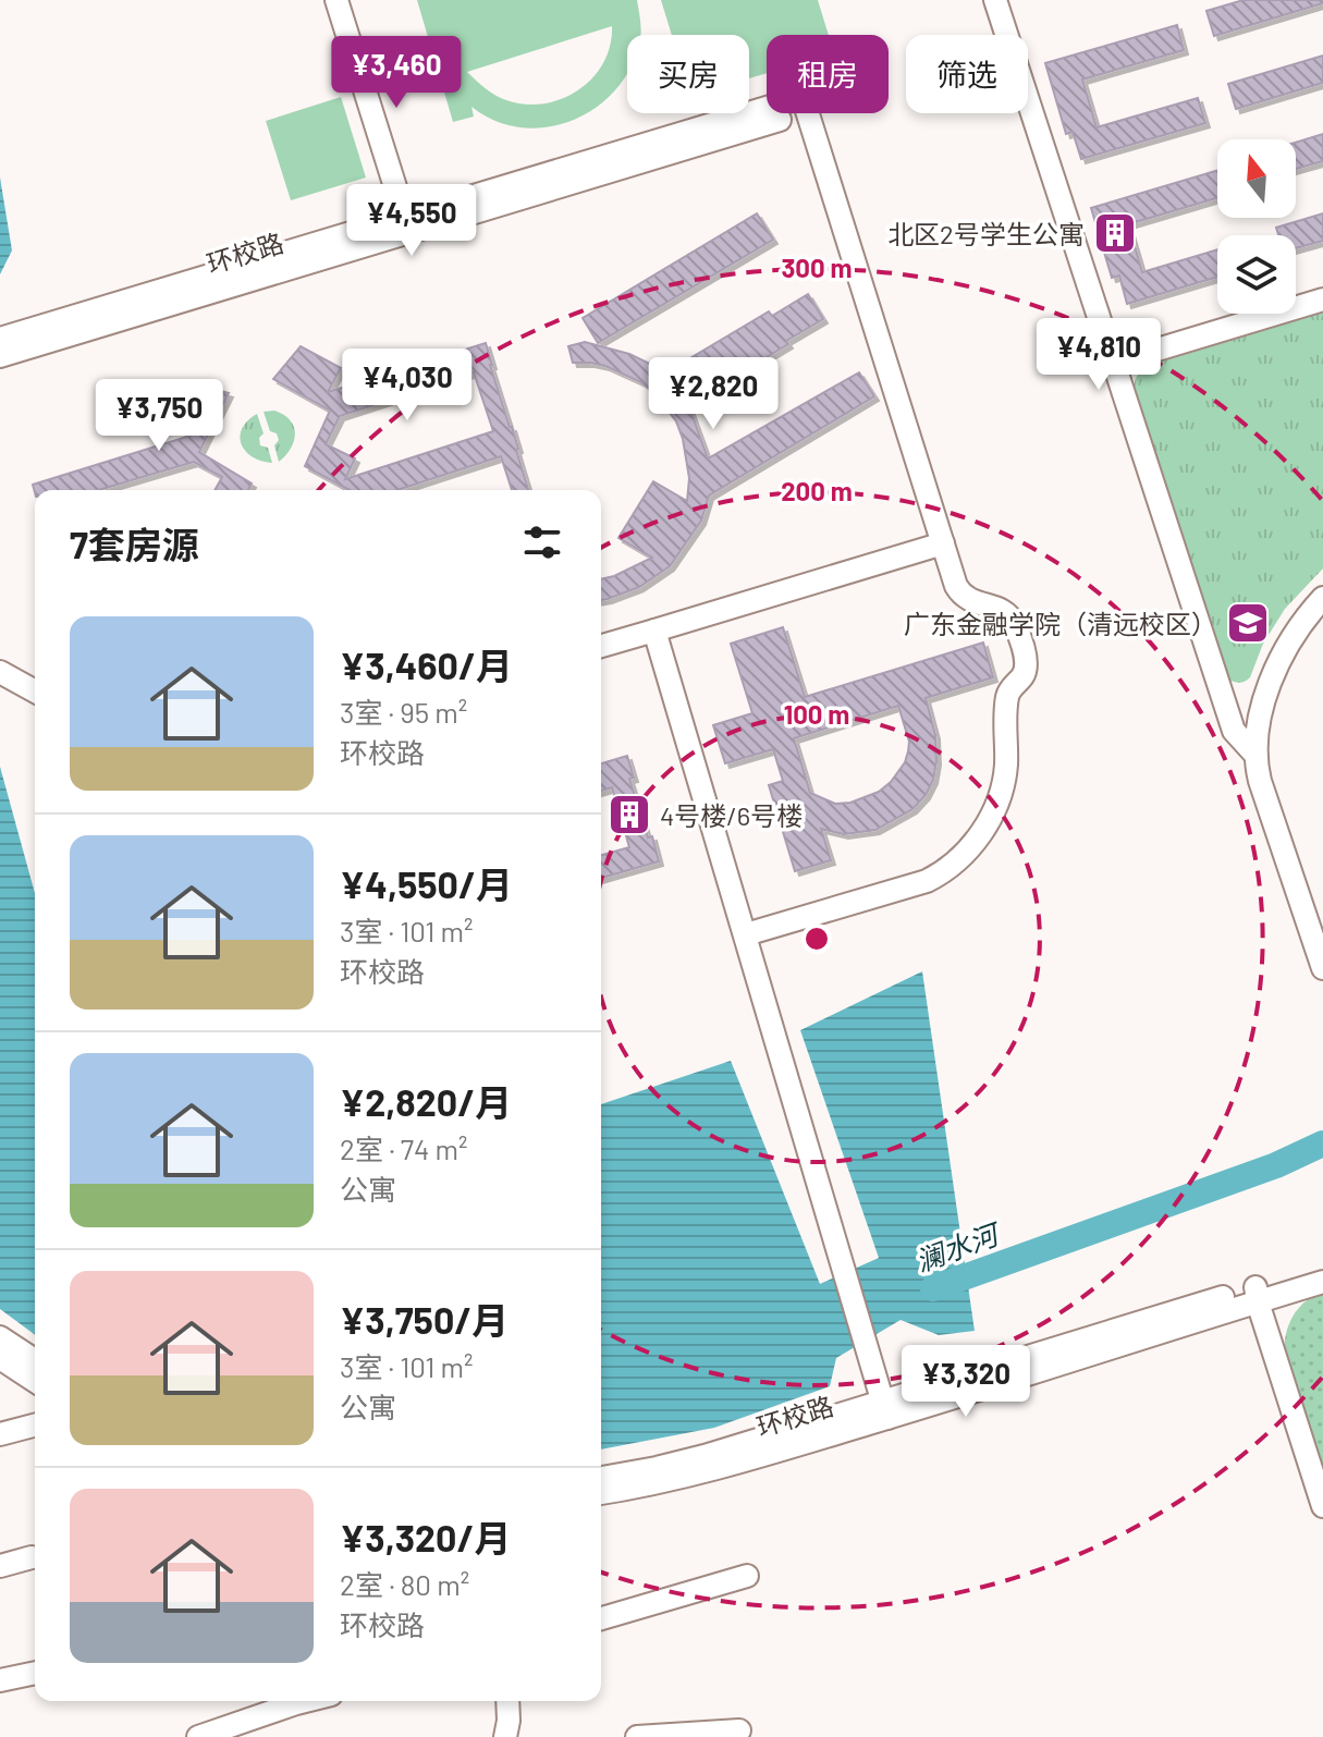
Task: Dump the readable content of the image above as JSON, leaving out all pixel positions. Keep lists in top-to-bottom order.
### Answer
{
  "streets": {
    "street": ["环校路"]
  },
  "water": ["澜水河"],
  "places": {
    "building": ["北区2号学生公寓", "4号楼/6号楼"],
    "school or university": ["广东金融学院（清远校区）"]
  },
  "north": "top",
  "page": {
    "chip": ["买房", "租房", "筛选"],
    "price": [
      "¥3,460",
      "¥4,550",
      "¥4,810",
      "¥4,030",
      "¥2,820",
      "¥3,750",
      "¥3,320"
    ],
    "heading": "7套房源",
    "list": [
      {
        "name": "¥3,460/月",
        "note": "3室 · 95 m² · 环校路"
      },
      {
        "name": "¥4,550/月",
        "note": "3室 · 101 m² · 环校路"
      },
      {
        "name": "¥2,820/月",
        "note": "2室 · 74 m² · 公寓"
      },
      {
        "name": "¥3,750/月",
        "note": "3室 · 101 m² · 公寓"
      },
      {
        "name": "¥3,320/月",
        "note": "2室 · 80 m² · 环校路"
      }
    ]
  },
  "rings": ["300 m", "200 m", "100 m"]
}
